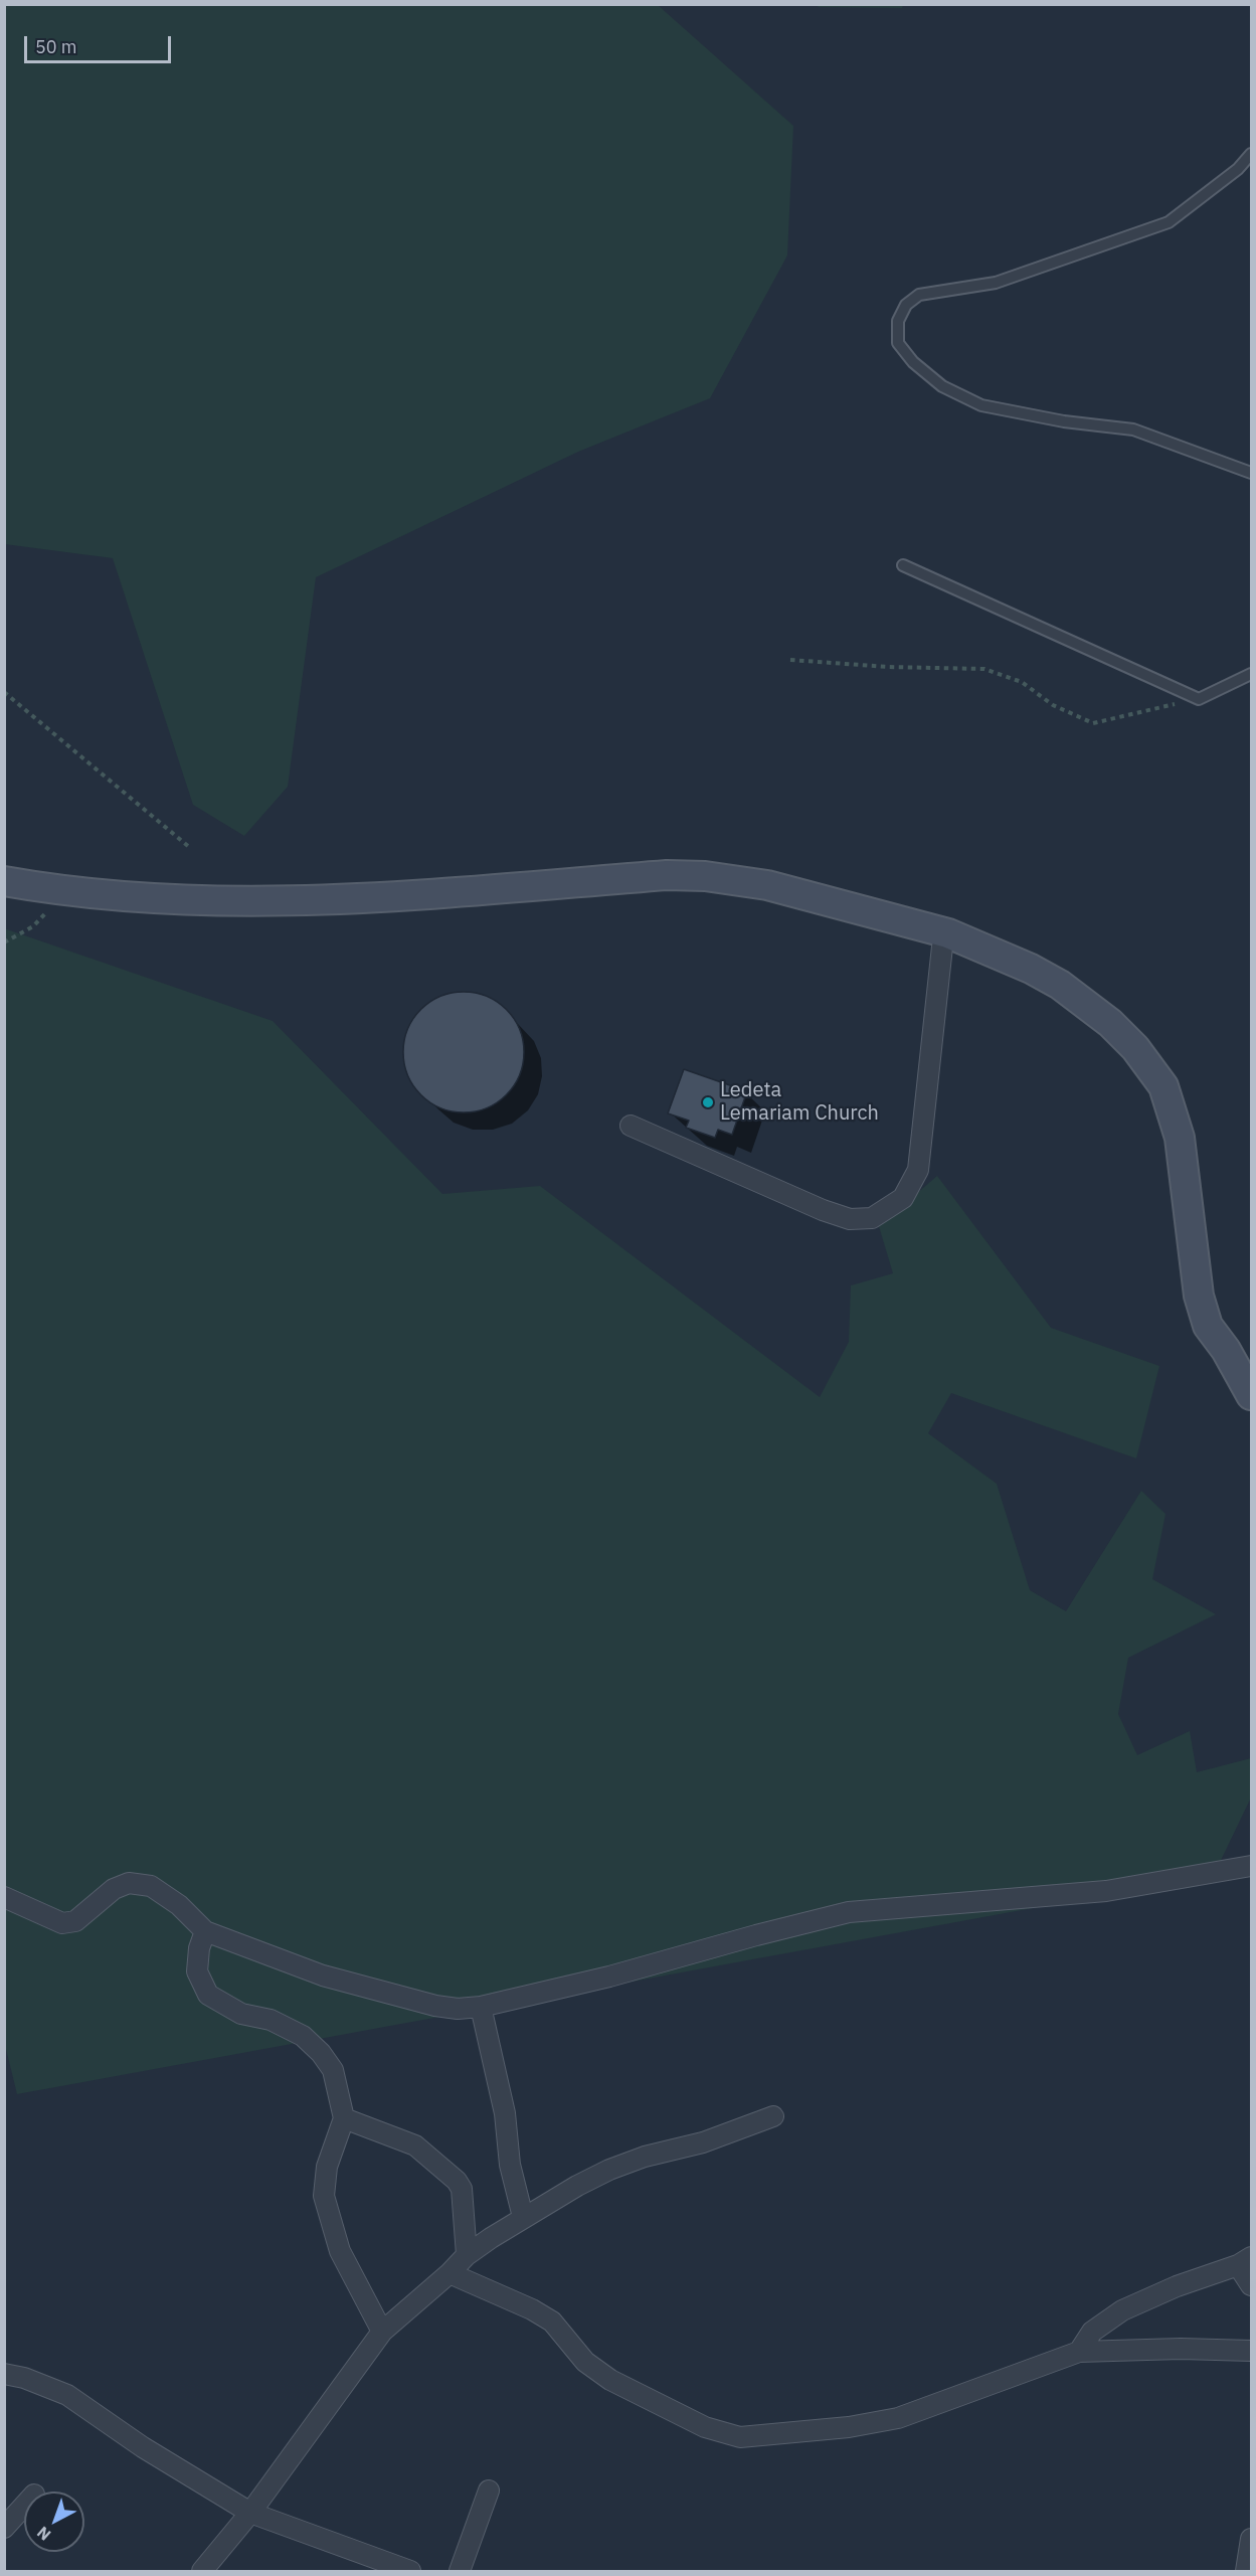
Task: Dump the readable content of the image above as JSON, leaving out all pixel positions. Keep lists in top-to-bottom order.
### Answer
{
  "places": ["Ledeta Lemariam Church"],
  "scale_bar": "50 m",
  "north": "bottom left"
}
